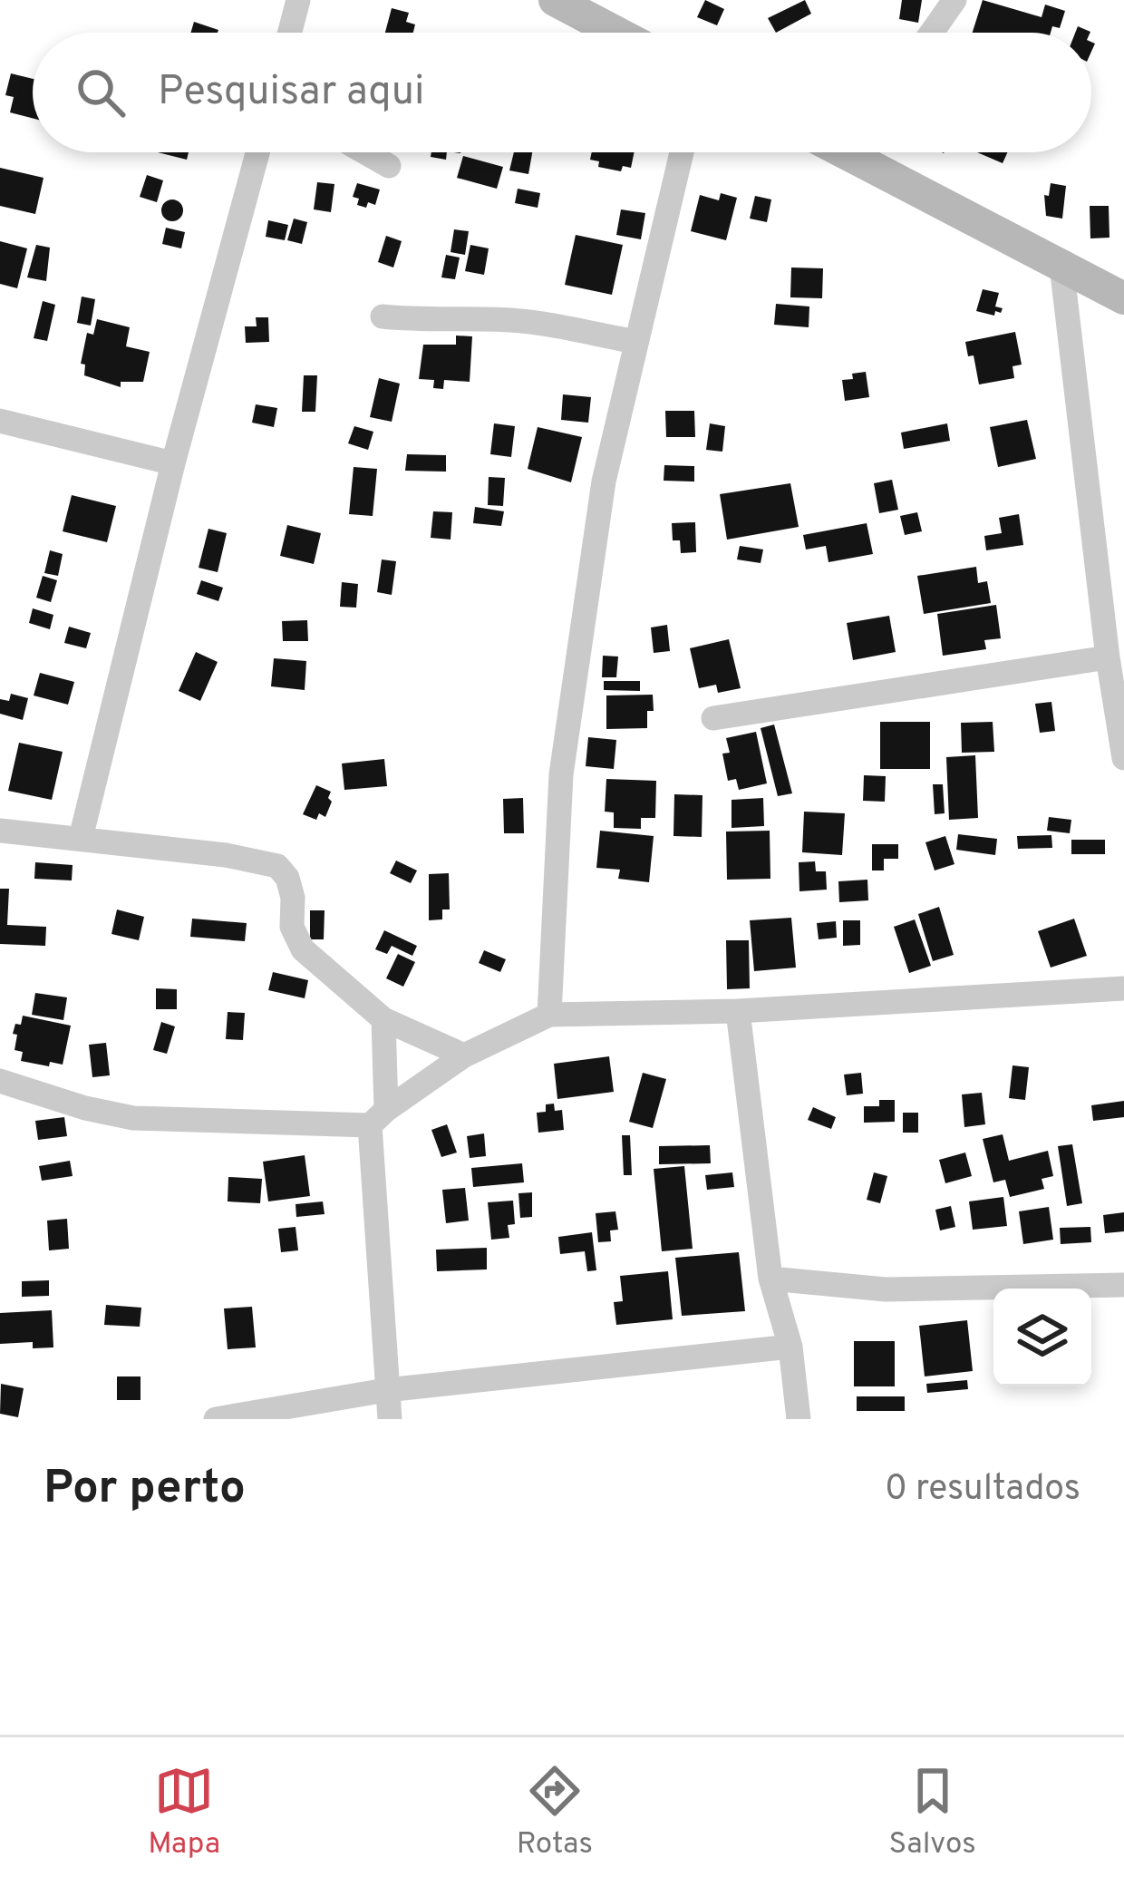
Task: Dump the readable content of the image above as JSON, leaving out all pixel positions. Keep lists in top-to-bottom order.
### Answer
{
  "page": {
    "search": "Pesquisar aqui",
    "heading": ["Por perto", "0 resultados"],
    "nav": ["Mapa", "Rotas", "Salvos"]
  }
}
